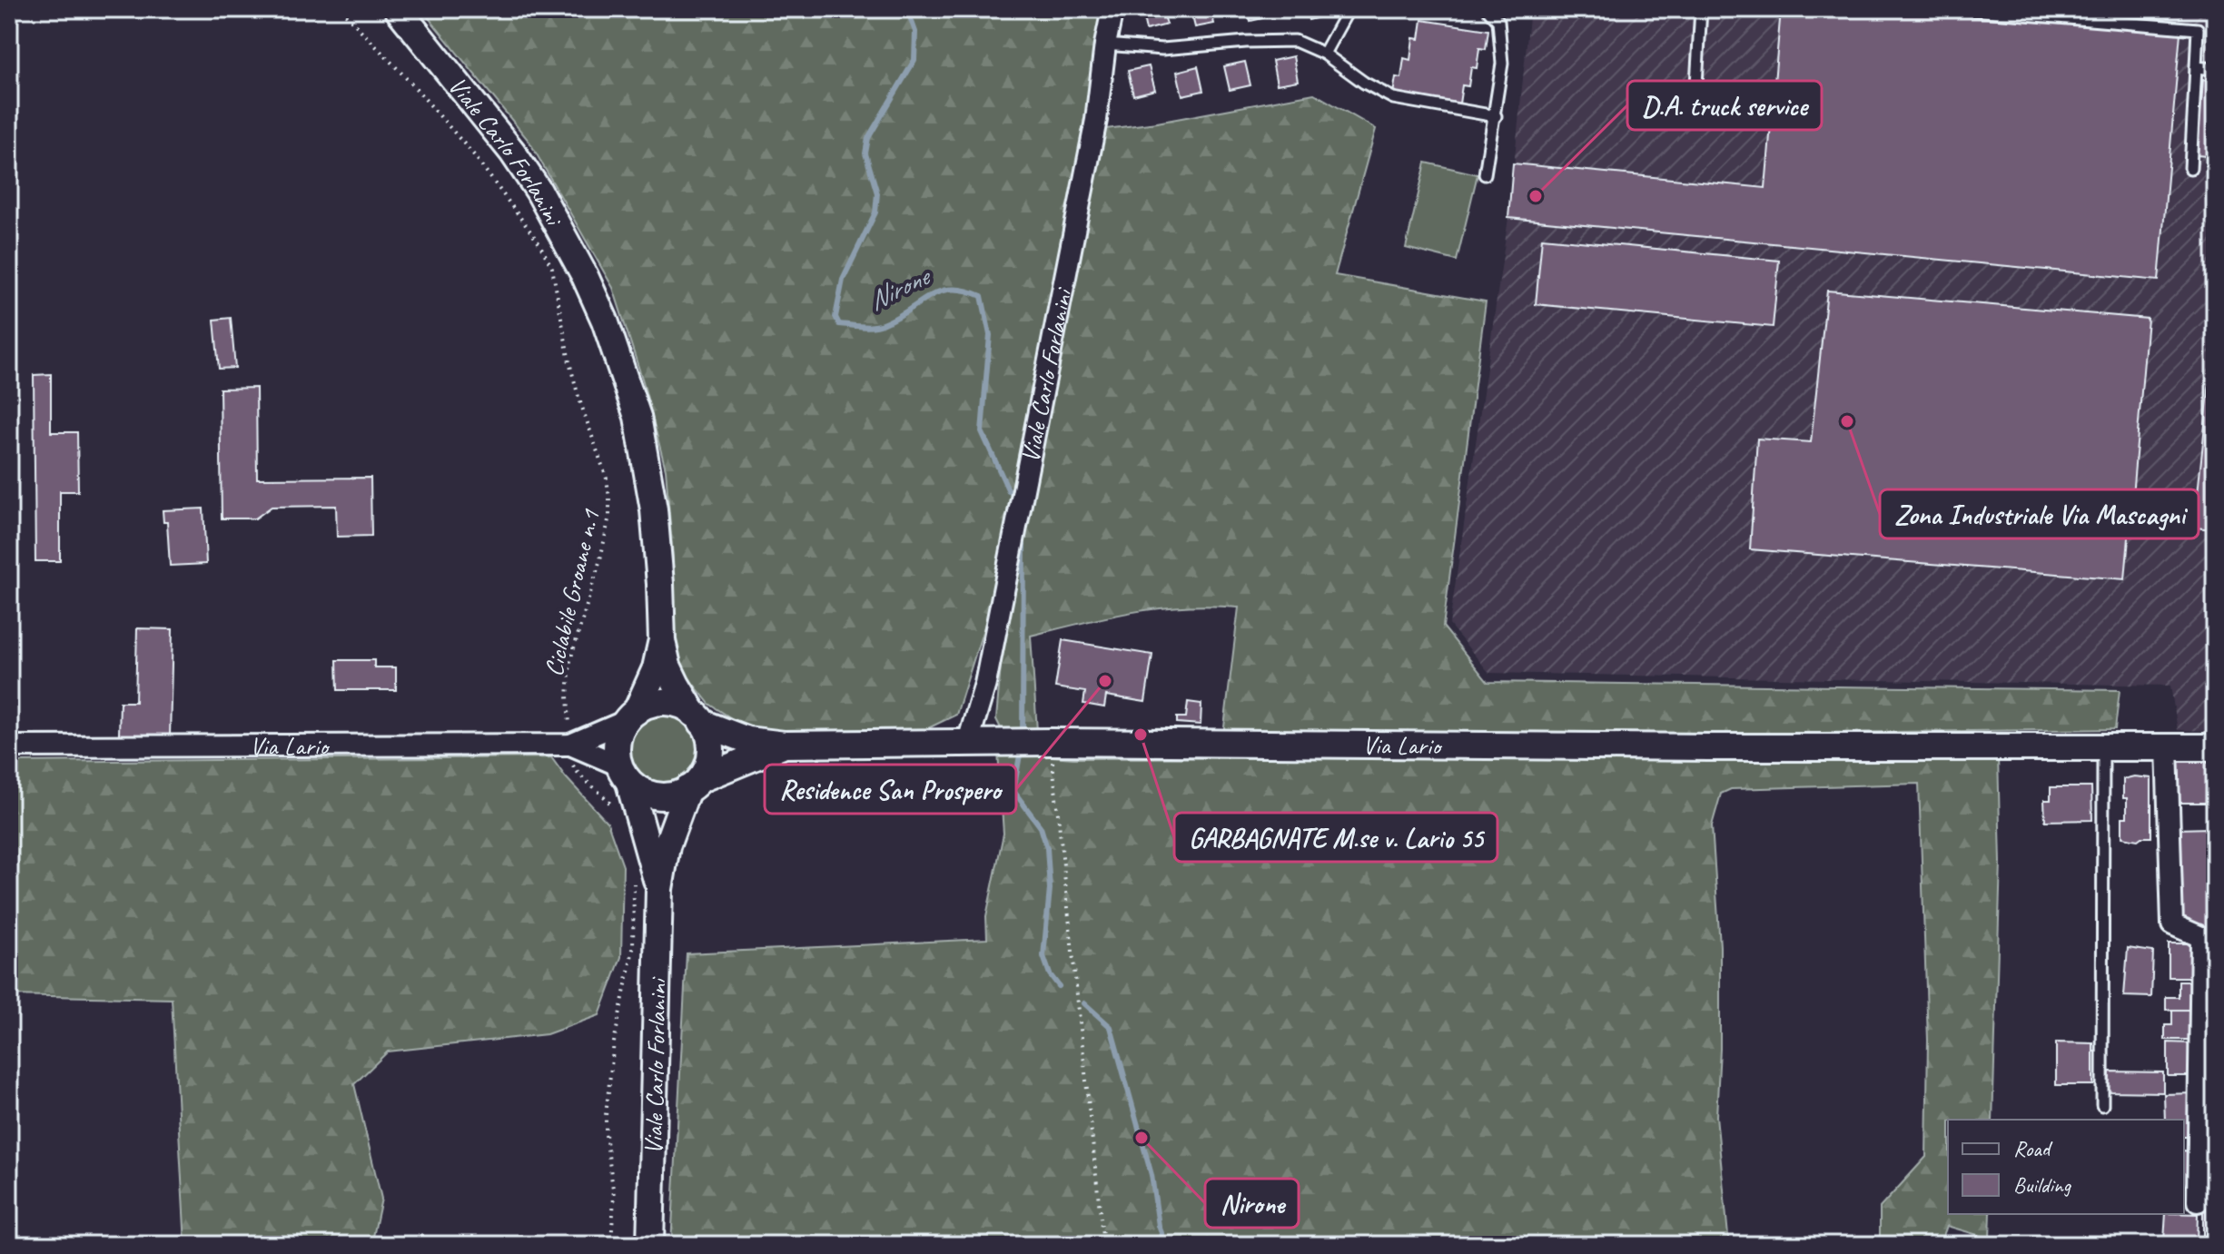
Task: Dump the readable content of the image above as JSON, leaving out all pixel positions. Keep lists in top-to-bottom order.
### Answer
{
  "streets": {
    "street": ["Viale Carlo Forlanini", "Via Lario"],
    "path": ["Ciclabile Groane n.1"]
  },
  "crossings": [
    ["Viale Carlo Forlanini", "Via Lario"],
    ["Ciclabile Groane n.1", "Via Lario"]
  ],
  "water": ["Nirone"],
  "places": [
    "D.A. truck service",
    "Zona Industriale Via Mascagni",
    "Residence San Prospero",
    "GARBAGNATE M.se v. Lario 55",
    "Nirone"
  ],
  "legend": ["Road", "Building"]
}
